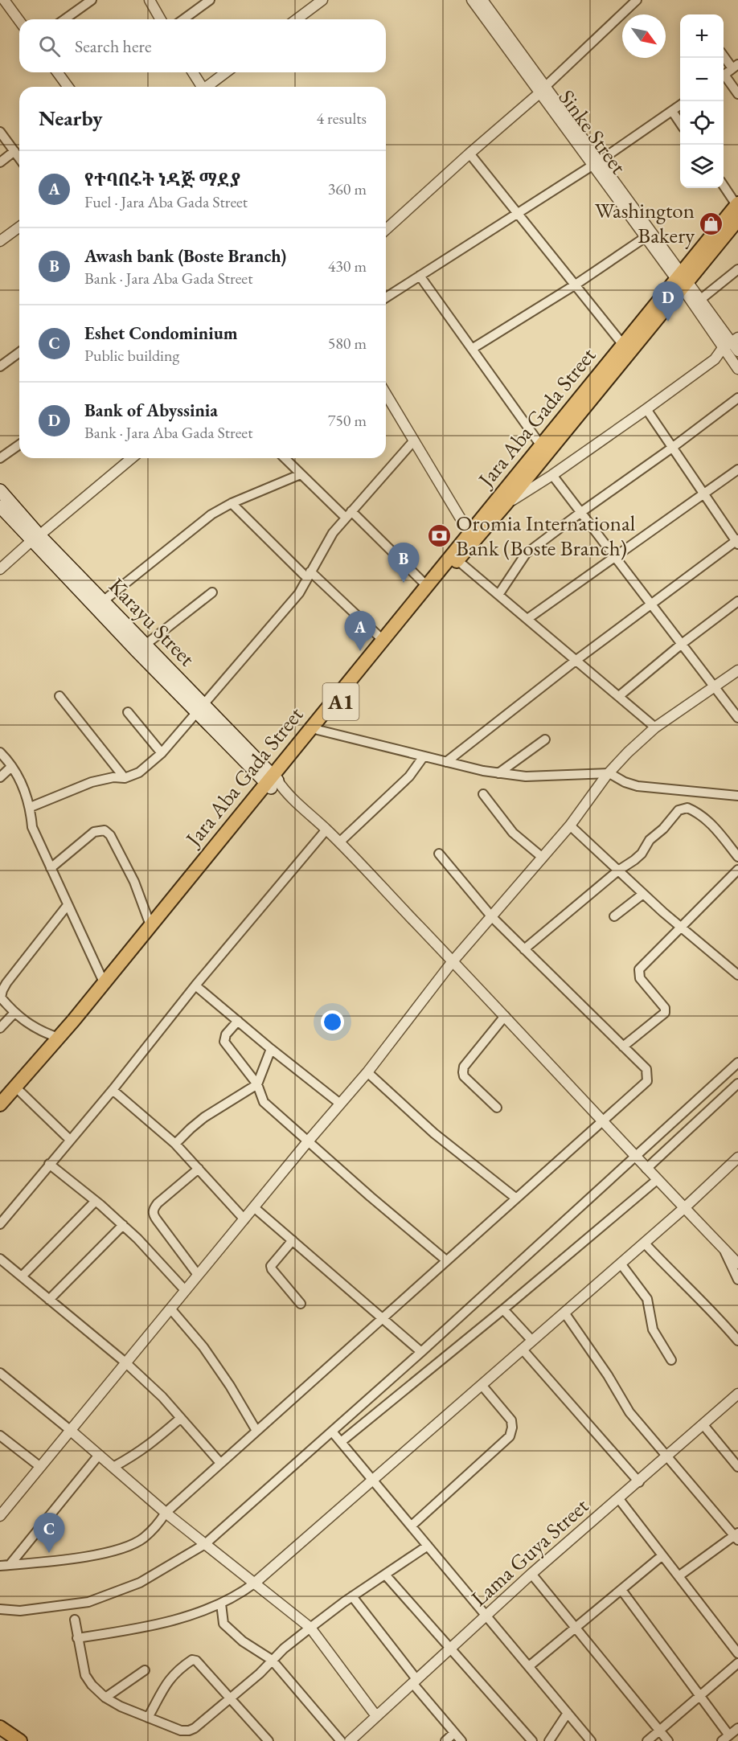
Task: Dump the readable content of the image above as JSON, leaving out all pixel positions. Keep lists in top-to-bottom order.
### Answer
{
  "streets": {
    "main road": ["Jara Aba Gada Street", "Karayu Street", "A1"],
    "street": ["Sinke Street", "Lama Guya Street"]
  },
  "crossings": [
    ["Sinke Street", "Jara Aba Gada Street"],
    ["Jara Aba Gada Street", "Karayu Street"]
  ],
  "places": {
    "shop": ["Washington Bakery"],
    "bank": ["Oromia International Bank (Boste Branch)"]
  },
  "north": "bottom right",
  "page": {
    "map_buttons": ["+", "−"],
    "search": "Search here",
    "heading": ["Nearby", "4 results"],
    "list": [
      {
        "mark": "A",
        "name": "የተባበሩት ነዳጅ ማደያ",
        "note": "Fuel · Jara Aba Gada Street",
        "value": "360 m"
      },
      {
        "mark": "B",
        "name": "Awash bank (Boste Branch)",
        "note": "Bank · Jara Aba Gada Street",
        "value": "430 m"
      },
      {
        "mark": "C",
        "name": "Eshet Condominium",
        "note": "Public building",
        "value": "580 m"
      },
      {
        "mark": "D",
        "name": "Bank of Abyssinia",
        "note": "Bank · Jara Aba Gada Street",
        "value": "750 m"
      }
    ],
    "pins": [
      "D",
      "B",
      "A",
      "C"
    ]
  }
}
